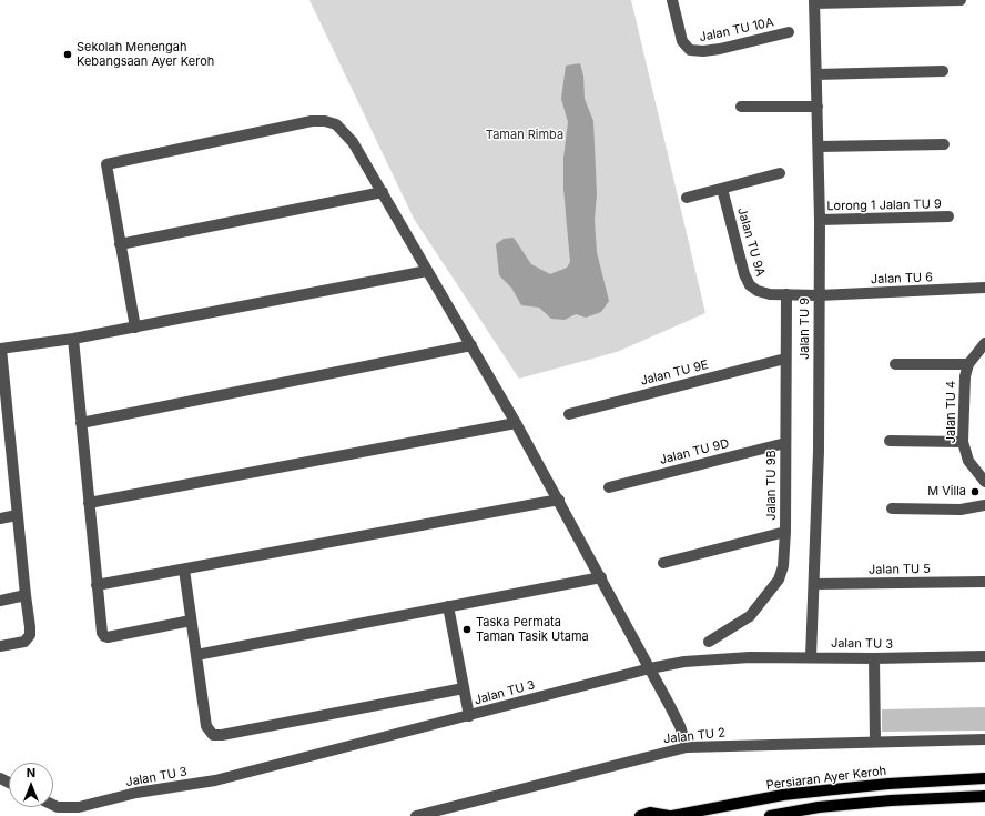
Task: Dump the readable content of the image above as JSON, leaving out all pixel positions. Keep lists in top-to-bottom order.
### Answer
{
  "streets": {
    "main road": ["Persiaran Ayer Keroh"],
    "street": [
      "Jalan TU 10A",
      "Lorong 1 Jalan TU 9",
      "Jalan TU 9A",
      "Jalan TU 6",
      "Jalan TU 9",
      "Jalan TU 9E",
      "Jalan TU 4",
      "Jalan TU 9D",
      "Jalan TU 9B",
      "Jalan TU 5",
      "Jalan TU 3",
      "Jalan TU 2"
    ]
  },
  "crossings": [
    ["Lorong 1 Jalan TU 9", "Jalan TU 9"],
    ["Jalan TU 9A", "Jalan TU 6"],
    ["Jalan TU 9A", "Jalan TU 9"],
    ["Jalan TU 9A", "Jalan TU 9B"],
    ["Jalan TU 6", "Jalan TU 9"],
    ["Jalan TU 9", "Jalan TU 5"],
    ["Jalan TU 9", "Jalan TU 3"],
    ["Jalan TU 9E", "Jalan TU 9B"],
    ["Jalan TU 9D", "Jalan TU 9B"]
  ],
  "parks": ["Taman Rimba"],
  "places": ["Sekolah Menengah Kebangsaan Ayer Keroh", "M Villa", "Taska Permata Taman Tasik Utama"],
  "north": "top"
}
